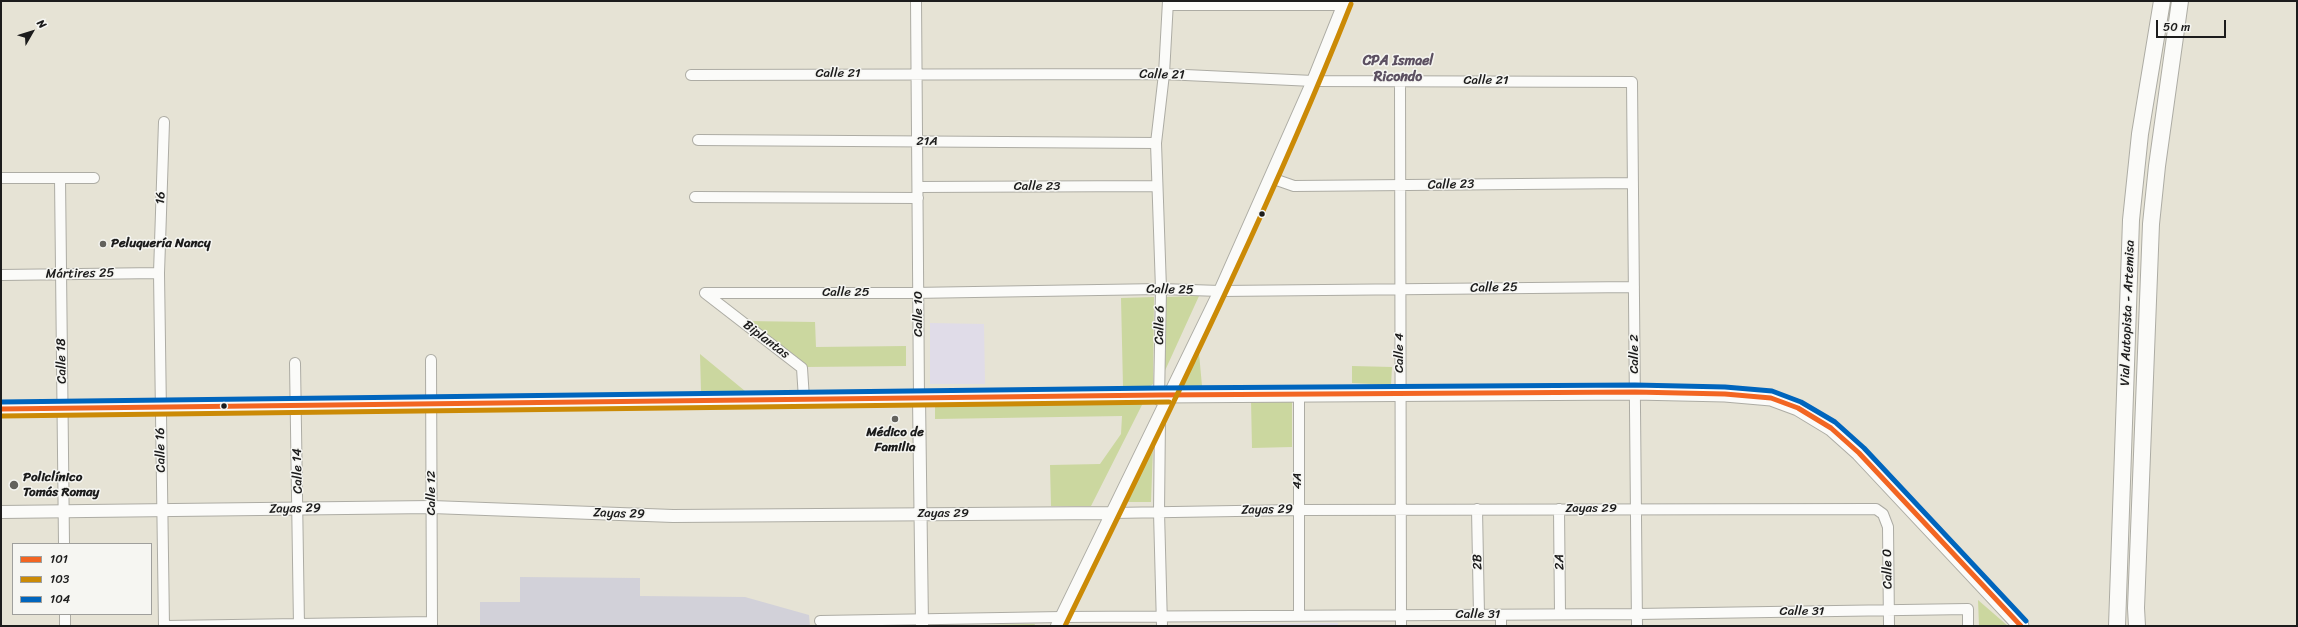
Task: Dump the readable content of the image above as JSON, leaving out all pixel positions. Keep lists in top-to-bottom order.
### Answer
{
  "streets": {
    "highway": ["Vial Autopista - Artemisa"],
    "street": [
      "Calle 21",
      "21A",
      "Calle 23",
      "16",
      "Mártires 25",
      "Calle 25",
      "Calle 10",
      "Calle 6",
      "Biplantas",
      "Calle 4",
      "Calle 2",
      "Calle 18",
      "Calle 16",
      "Calle 14",
      "4A",
      "Calle 12",
      "Zayas 29",
      "2B",
      "2A",
      "Calle 0",
      "Calle 31"
    ]
  },
  "crossings": [
    ["Calle 21", "Calle 10"],
    ["Calle 21", "Calle 6"],
    ["Calle 21", "Calle 4"],
    ["Calle 21", "Calle 2"],
    ["21A", "Calle 10"],
    ["21A", "Calle 6"],
    ["Calle 23", "Calle 10"],
    ["Calle 23", "Calle 6"],
    ["Calle 23", "Calle 4"],
    ["Calle 23", "Calle 2"],
    ["16", "Mártires 25"],
    ["16", "Calle 16"],
    ["Mártires 25", "Calle 18"],
    ["Mártires 25", "Calle 16"],
    ["Calle 25", "Calle 10"],
    ["Calle 25", "Calle 6"],
    ["Calle 25", "Biplantas"],
    ["Calle 25", "Calle 4"],
    ["Calle 25", "Calle 2"],
    ["Calle 10", "Zayas 29"],
    ["Calle 10", "Calle 31"],
    ["Calle 4", "Zayas 29"],
    ["Calle 4", "Calle 31"],
    ["Calle 2", "Zayas 29"],
    ["Calle 2", "Calle 31"],
    ["Calle 18", "Zayas 29"],
    ["Calle 16", "Zayas 29"],
    ["Calle 14", "Zayas 29"],
    ["4A", "Zayas 29"],
    ["4A", "Calle 31"],
    ["Calle 12", "Zayas 29"],
    ["Zayas 29", "2B"],
    ["Zayas 29", "2A"],
    ["Zayas 29", "Calle 0"],
    ["2B", "Calle 31"],
    ["2A", "Calle 31"],
    ["Calle 0", "Calle 31"]
  ],
  "districts": ["CPA Ismael Ricondo"],
  "places": ["Peluquería Nancy", "Médico de Familia", "Policlínico Tomás Romay"],
  "lines": ["transit line 103", "transit line 104", "transit line 101"],
  "legend": ["101", "103", "104"],
  "scale_bar": "50 m",
  "north": "top right"
}
